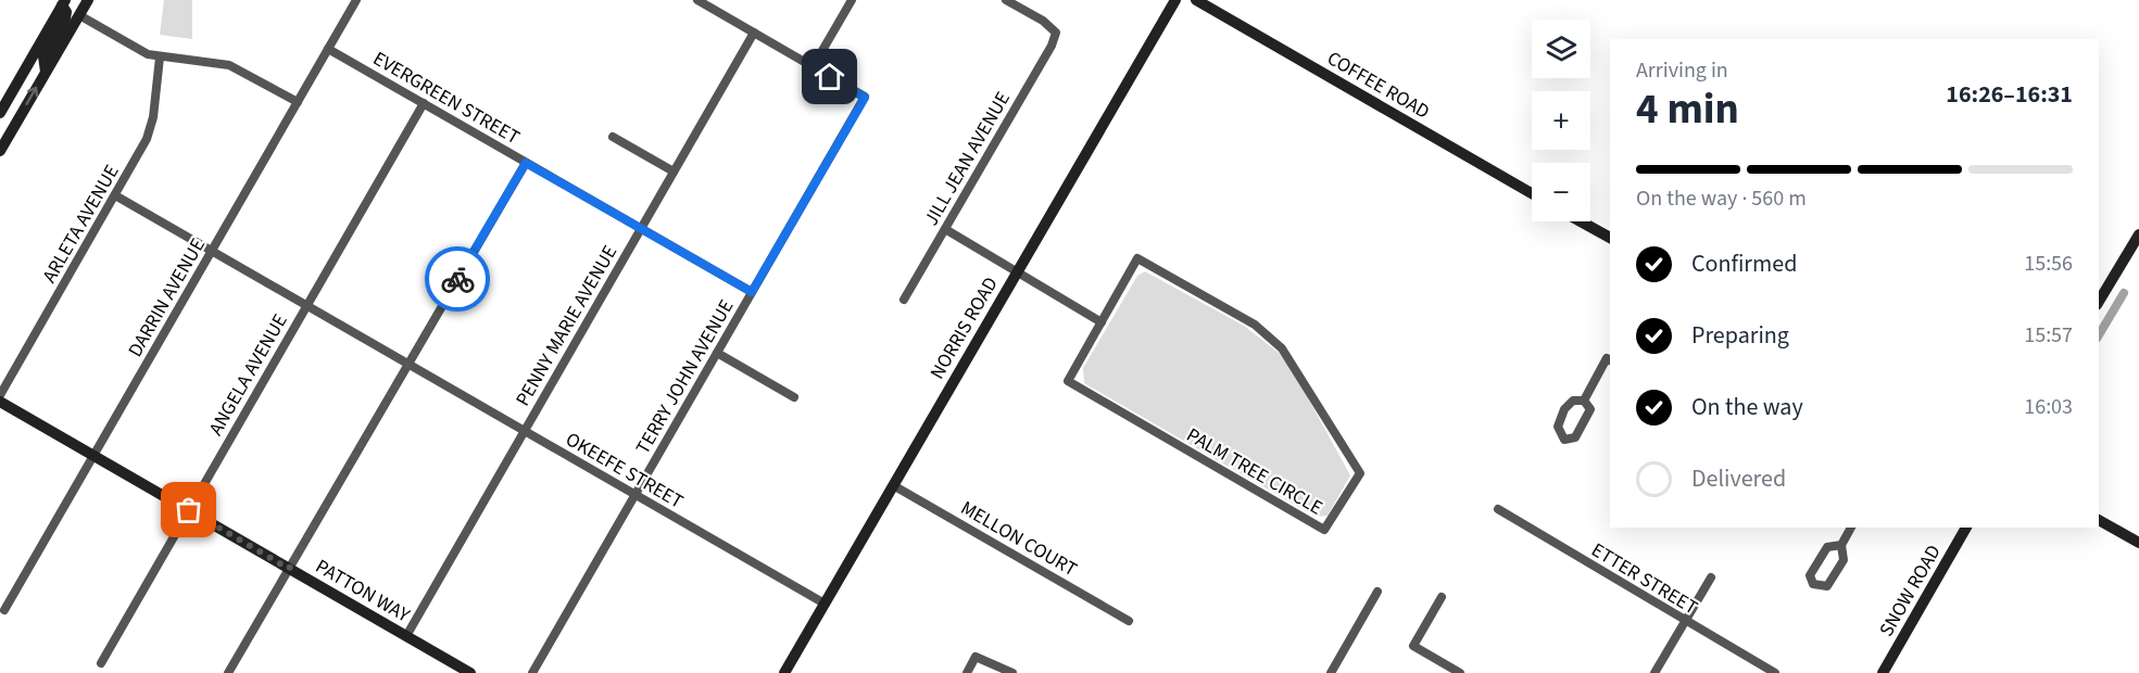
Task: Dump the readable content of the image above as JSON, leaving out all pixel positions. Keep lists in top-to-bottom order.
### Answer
{
  "streets": {
    "street": [
      "COFFEE ROAD",
      "EVERGREEN STREET",
      "JILL JEAN AVENUE",
      "ARLETA AVENUE",
      "DARRIN AVENUE",
      "PENNY MARIE AVENUE",
      "NORRIS ROAD",
      "ANGELA AVENUE",
      "TERRY JOHN AVENUE",
      "OKEEFE STREET",
      "PALM TREE CIRCLE",
      "MELLON COURT",
      "ETTER STREET",
      "PATTON WAY",
      "SNOW ROAD"
    ]
  },
  "crossings": [
    ["EVERGREEN STREET", "DARRIN AVENUE"],
    ["EVERGREEN STREET", "PENNY MARIE AVENUE"],
    ["EVERGREEN STREET", "ANGELA AVENUE"],
    ["EVERGREEN STREET", "TERRY JOHN AVENUE"],
    ["DARRIN AVENUE", "PATTON WAY"],
    ["PENNY MARIE AVENUE", "OKEEFE STREET"],
    ["PENNY MARIE AVENUE", "PATTON WAY"],
    ["NORRIS ROAD", "OKEEFE STREET"],
    ["NORRIS ROAD", "MELLON COURT"],
    ["ANGELA AVENUE", "OKEEFE STREET"],
    ["ANGELA AVENUE", "PATTON WAY"],
    ["TERRY JOHN AVENUE", "OKEEFE STREET"]
  ],
  "page": {
    "map_buttons": ["+", "−"],
    "heading": ["4 min", "Arriving in", "16:26–16:31"],
    "bar": "On the way · 560 m",
    "list": [
      ["Confirmed", "15:56"],
      ["Preparing", "15:57"],
      ["On the way", "16:03"],
      "Delivered"
    ]
  }
}
